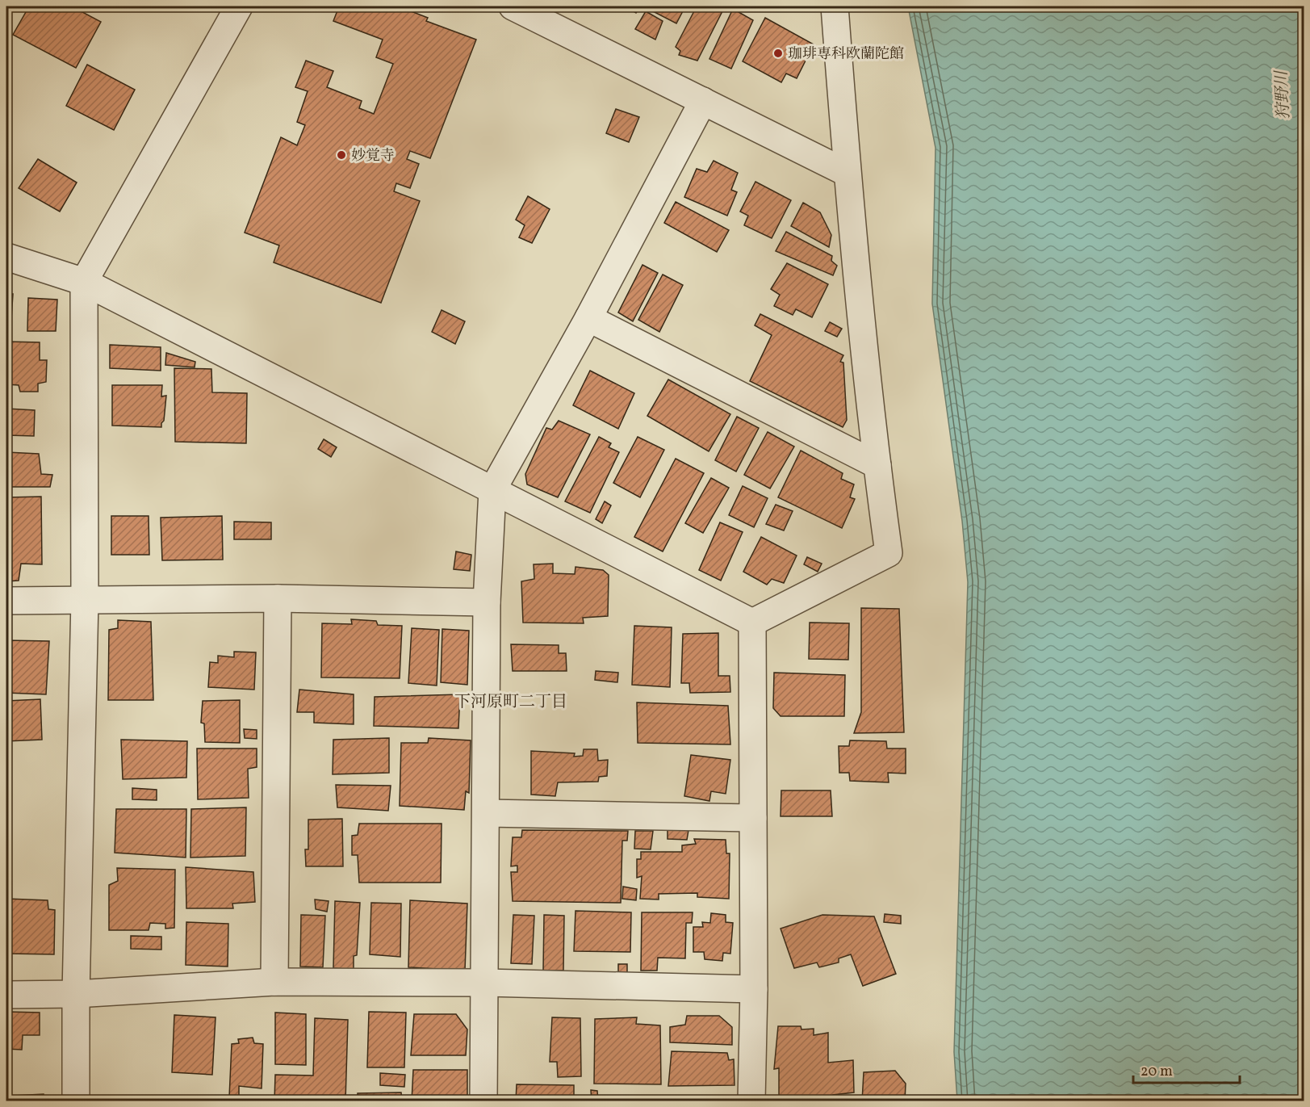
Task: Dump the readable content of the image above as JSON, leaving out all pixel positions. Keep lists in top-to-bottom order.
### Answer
{
  "districts": ["下河原町二丁目"],
  "water": ["狩野川"],
  "places": ["珈琲専科欧蘭陀館", "妙覚寺"],
  "scale_bar": "20 m"
}
